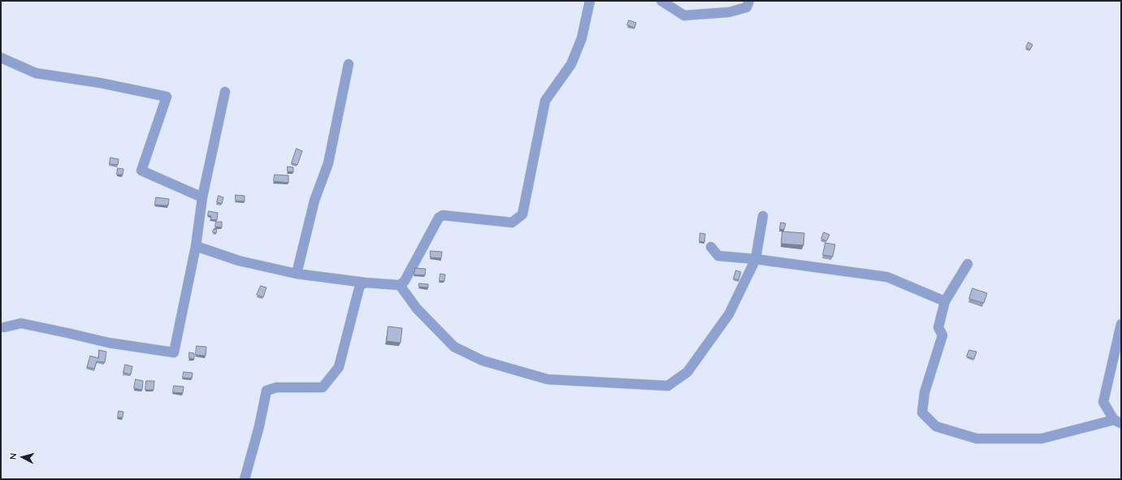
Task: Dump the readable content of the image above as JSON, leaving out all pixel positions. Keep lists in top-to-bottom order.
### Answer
{
  "north": "left"
}
